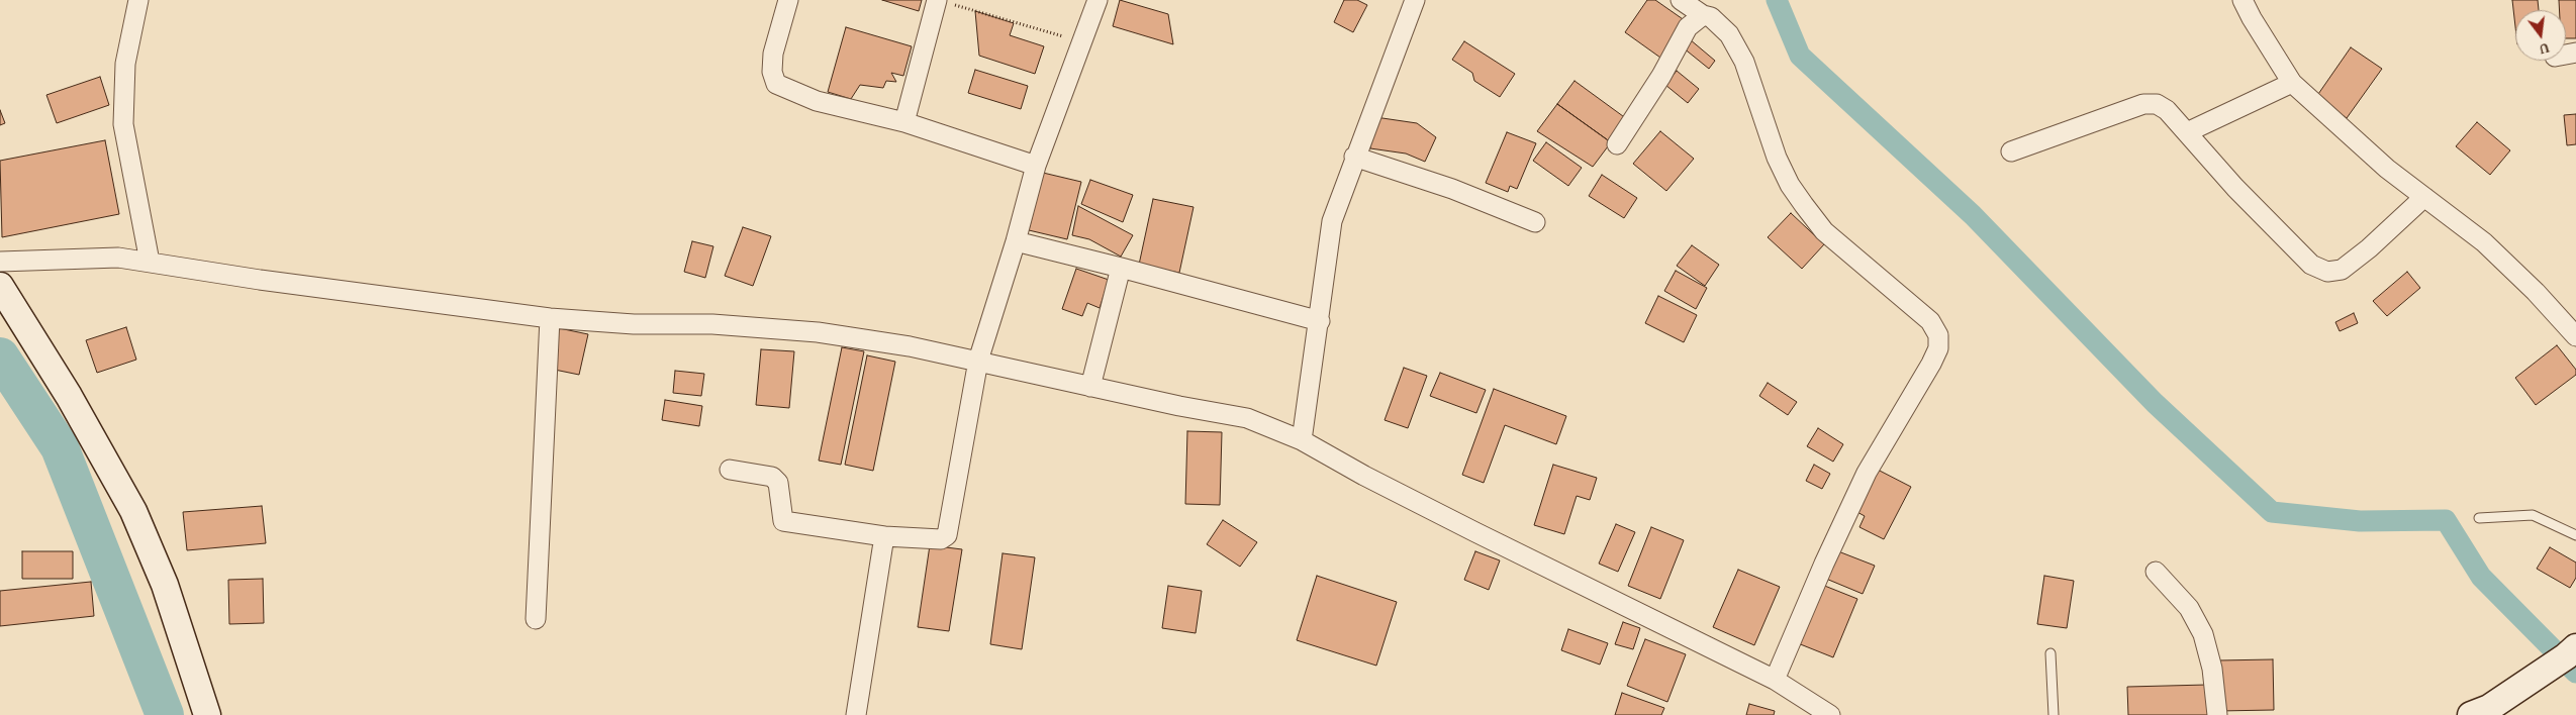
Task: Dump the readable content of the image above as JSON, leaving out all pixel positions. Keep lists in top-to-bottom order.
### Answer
{
  "north": "bottom"
}
